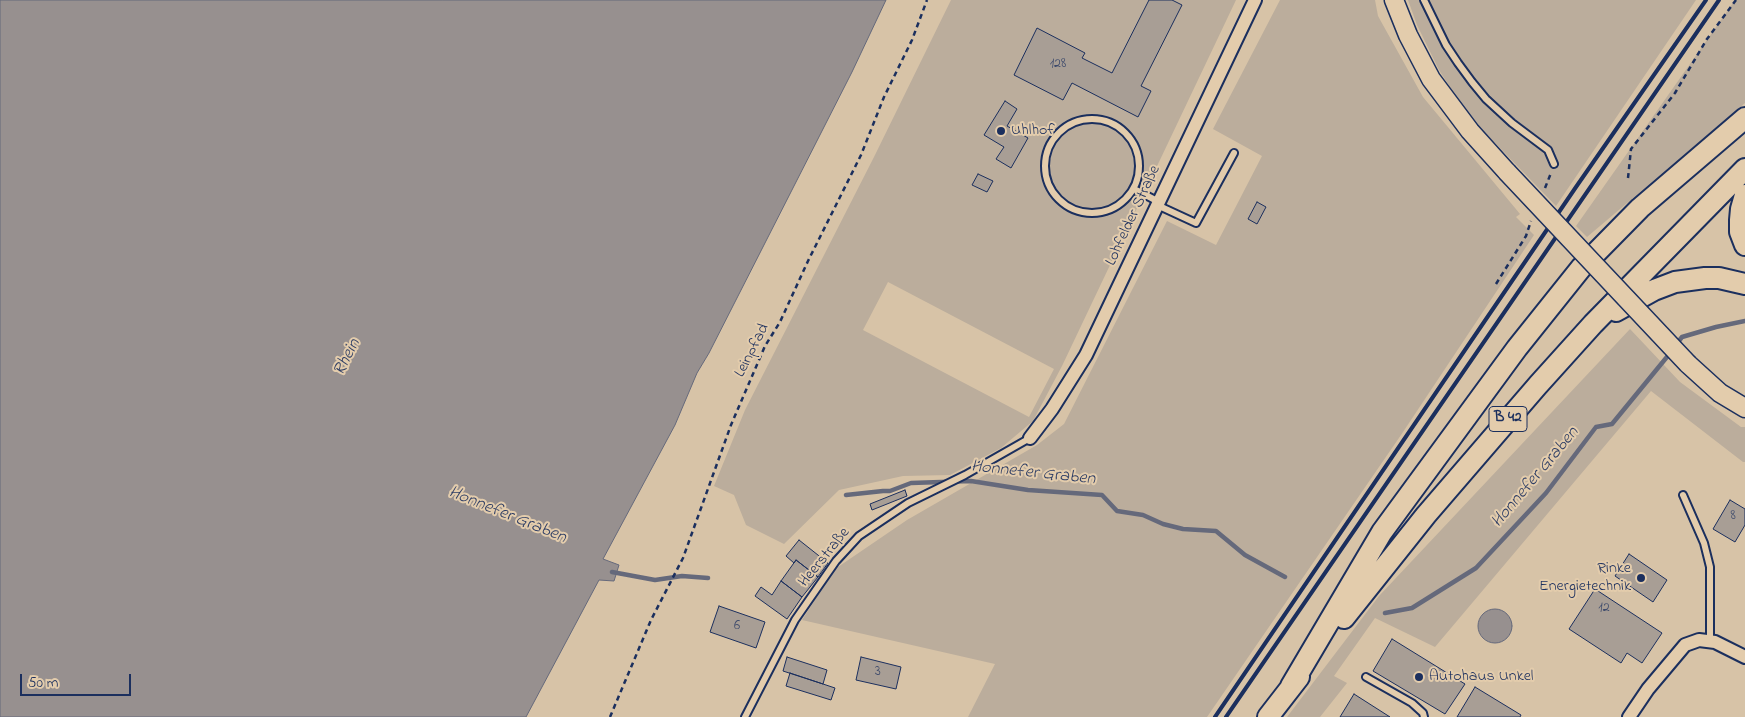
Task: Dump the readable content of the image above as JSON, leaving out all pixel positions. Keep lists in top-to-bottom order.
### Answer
{
  "streets": {
    "main road": ["B 42"],
    "street": ["Lohfelder Straße"],
    "lane": ["Heerstraße"],
    "path": ["Leinpfad"]
  },
  "crossings": [
    ["Lohfelder Straße", "Heerstraße"]
  ],
  "water": ["Rhein", "Honnefer Graben"],
  "places": ["Uhlhof", "Rinke Energietechnik", "Autohaus Unkel"],
  "house_numbers": [
    "128",
    "8",
    "12",
    "6",
    "3"
  ],
  "scale_bar": "50 m"
}
